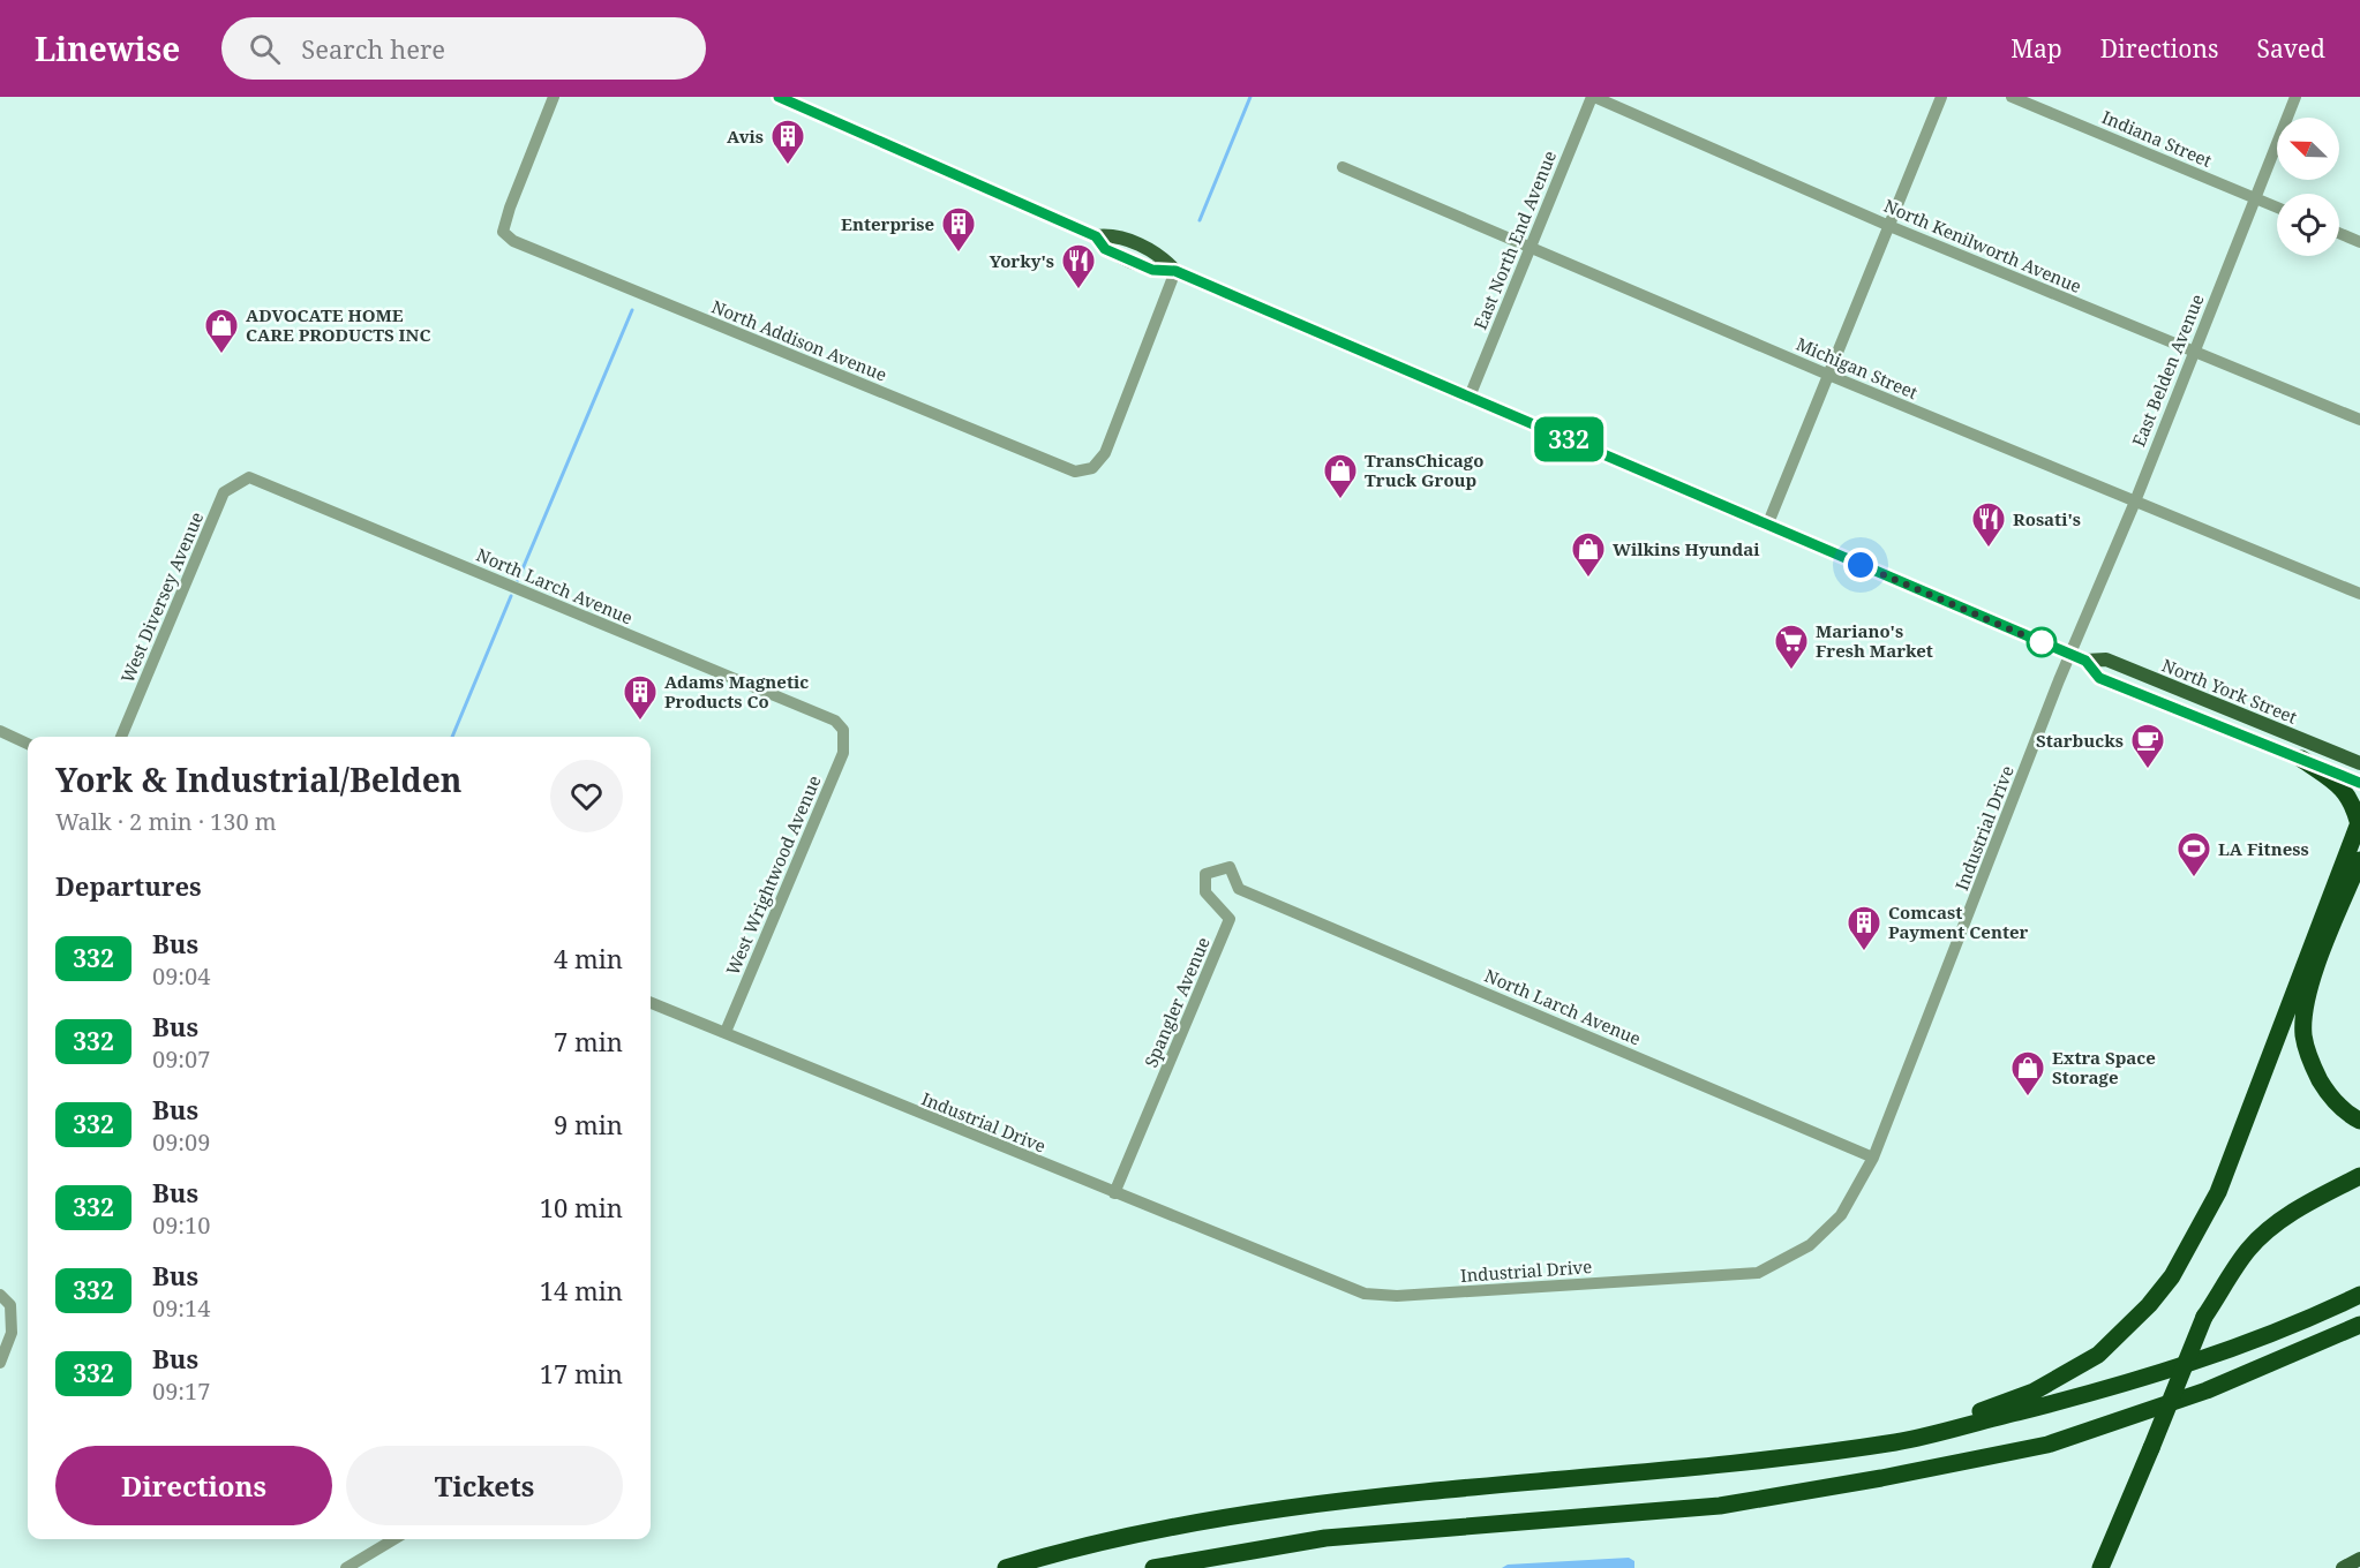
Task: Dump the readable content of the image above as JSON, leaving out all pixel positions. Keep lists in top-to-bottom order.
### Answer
{
  "streets": {
    "main road": ["North York Street"],
    "street": [
      "Indiana Street",
      "East North End Avenue",
      "North Kenilworth Avenue",
      "North Addison Avenue",
      "Michigan Street",
      "East Belden Avenue",
      "North Larch Avenue",
      "West Diversey Avenue",
      "Industrial Drive",
      "West Wrightwood Avenue",
      "Spangler Avenue"
    ]
  },
  "crossings": [
    ["Indiana Street", "East Belden Avenue"],
    ["East North End Avenue", "North Kenilworth Avenue"],
    ["East North End Avenue", "Michigan Street"],
    ["East North End Avenue", "North York Street"],
    ["North Kenilworth Avenue", "East Belden Avenue"],
    ["North Addison Avenue", "North York Street"],
    ["Michigan Street", "East Belden Avenue"],
    ["East Belden Avenue", "North York Street"],
    ["East Belden Avenue", "Industrial Drive"],
    ["North Larch Avenue", "West Diversey Avenue"],
    ["North Larch Avenue", "Industrial Drive"],
    ["North Larch Avenue", "West Wrightwood Avenue"],
    ["North Larch Avenue", "Spangler Avenue"],
    ["North York Street", "Industrial Drive"],
    ["Industrial Drive", "West Wrightwood Avenue"],
    ["Industrial Drive", "Spangler Avenue"]
  ],
  "places": {
    "building": [
      "Avis",
      "Enterprise",
      "Adams Magnetic Products Co",
      "Comcast Payment Center"
    ],
    "restaurant": ["Yorky's", "Rosati's"],
    "shop": [
      "ADVOCATE HOME CARE PRODUCTS INC",
      "TransChicago Truck Group",
      "Wilkins Hyundai",
      "Extra Space Storage"
    ],
    "supermarket": ["Mariano's Fresh Market"],
    "cafe": ["Starbucks"],
    "sports": ["LA Fitness"]
  },
  "lines": ["bus line 332"],
  "north": "top left",
  "page": {
    "header": "Linewise",
    "search": "Search here",
    "nav": ["Map", "Directions", "Saved"],
    "on_map": "332",
    "heading": [
      ["York & Industrial/Belden", "Walk · 2 min · 130 m"],
      "Departures"
    ],
    "list": [
      {
        "mark": "332",
        "name": "Bus",
        "note": "09:04",
        "value": "4 min"
      },
      {
        "mark": "332",
        "name": "Bus",
        "note": "09:07",
        "value": "7 min"
      },
      {
        "mark": "332",
        "name": "Bus",
        "note": "09:09",
        "value": "9 min"
      },
      {
        "mark": "332",
        "name": "Bus",
        "note": "09:10",
        "value": "10 min"
      },
      {
        "mark": "332",
        "name": "Bus",
        "note": "09:14",
        "value": "14 min"
      },
      {
        "mark": "332",
        "name": "Bus",
        "note": "09:17",
        "value": "17 min"
      }
    ],
    "buttons": ["Directions", "Tickets"]
  }
}
